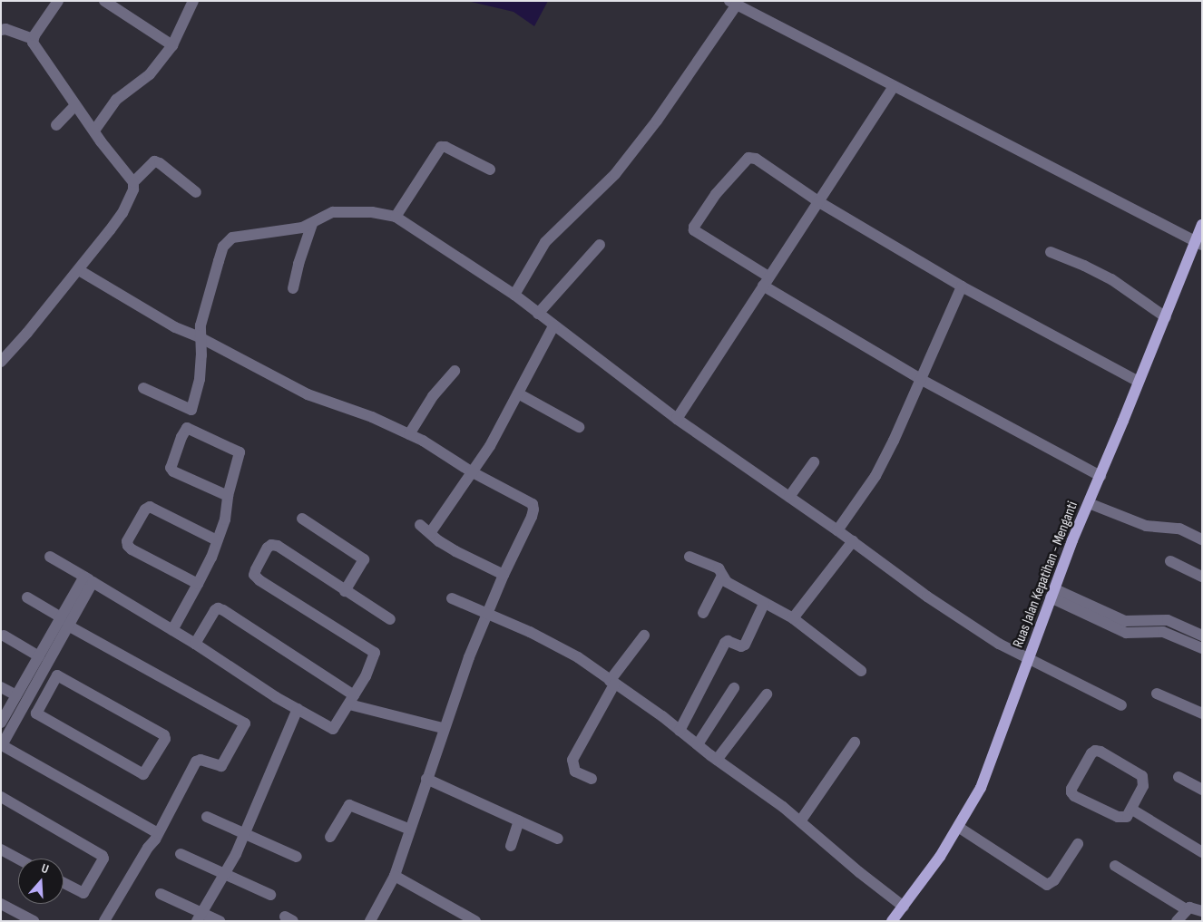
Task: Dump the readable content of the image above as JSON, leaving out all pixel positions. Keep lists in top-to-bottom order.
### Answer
{
  "streets": {
    "main road": ["Ruas Jalan Kepatihan - Menganti"]
  },
  "north": "top"
}
